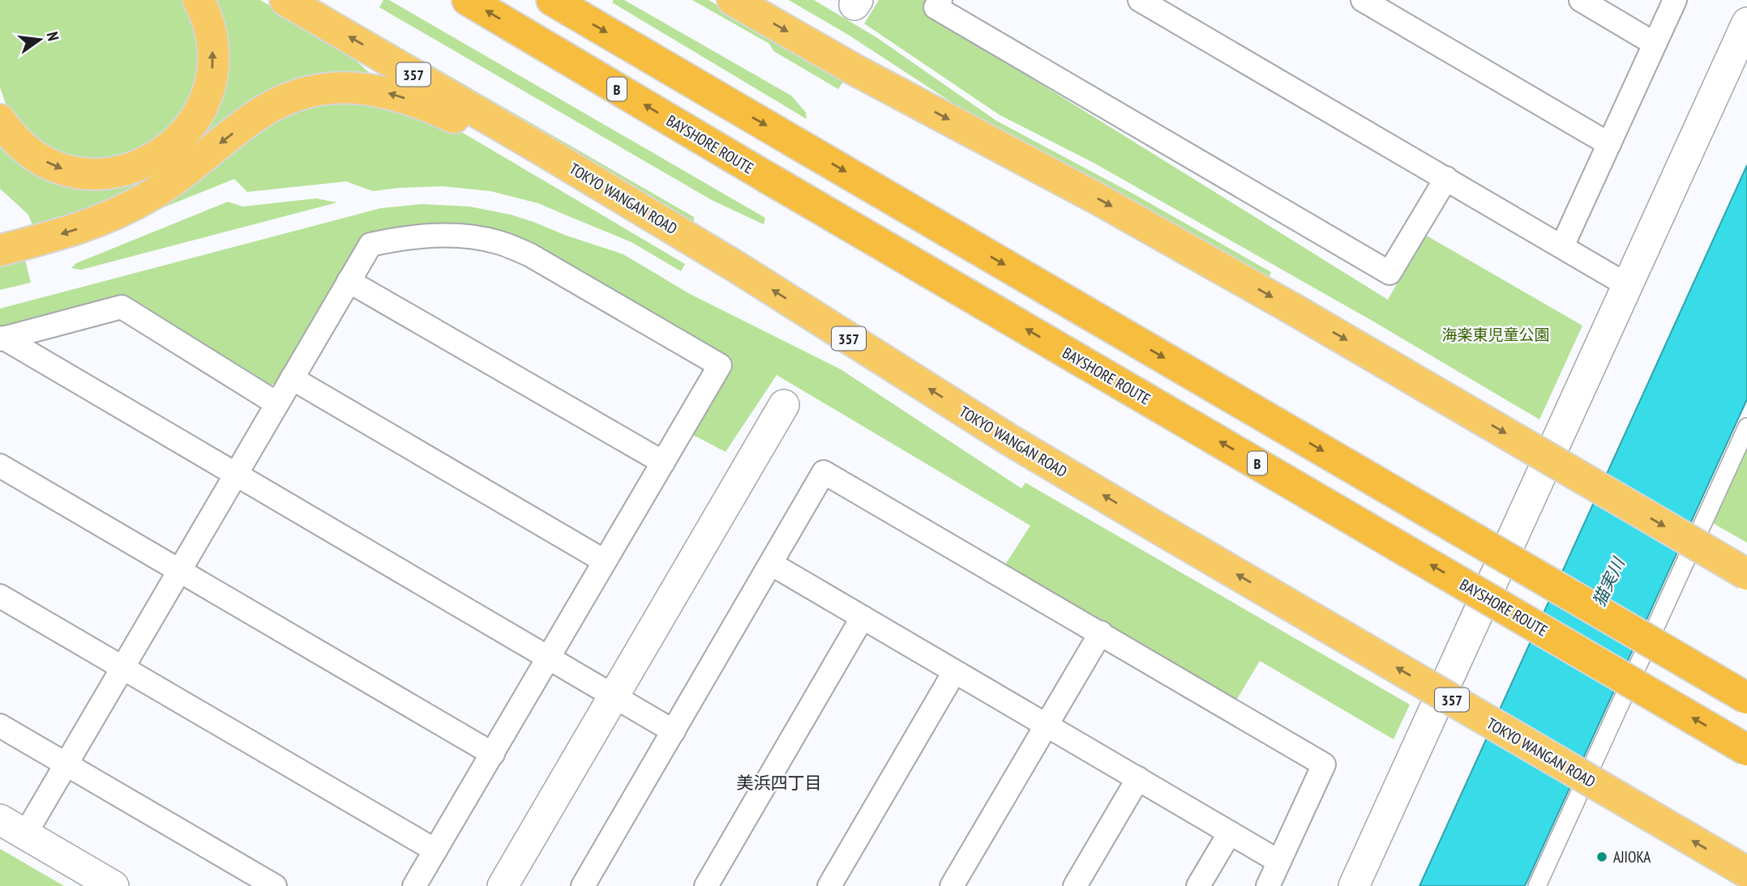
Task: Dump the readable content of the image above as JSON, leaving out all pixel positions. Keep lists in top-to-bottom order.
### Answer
{
  "streets": {
    "highway": [
      "357",
      "B",
      "BAYSHORE ROUTE",
      "TOKYO WANGAN ROAD"
    ]
  },
  "districts": ["美浜四丁目"],
  "water": ["猫実川"],
  "parks": ["海楽東児童公園"],
  "places": ["AJIOKA"],
  "north": "right"
}
